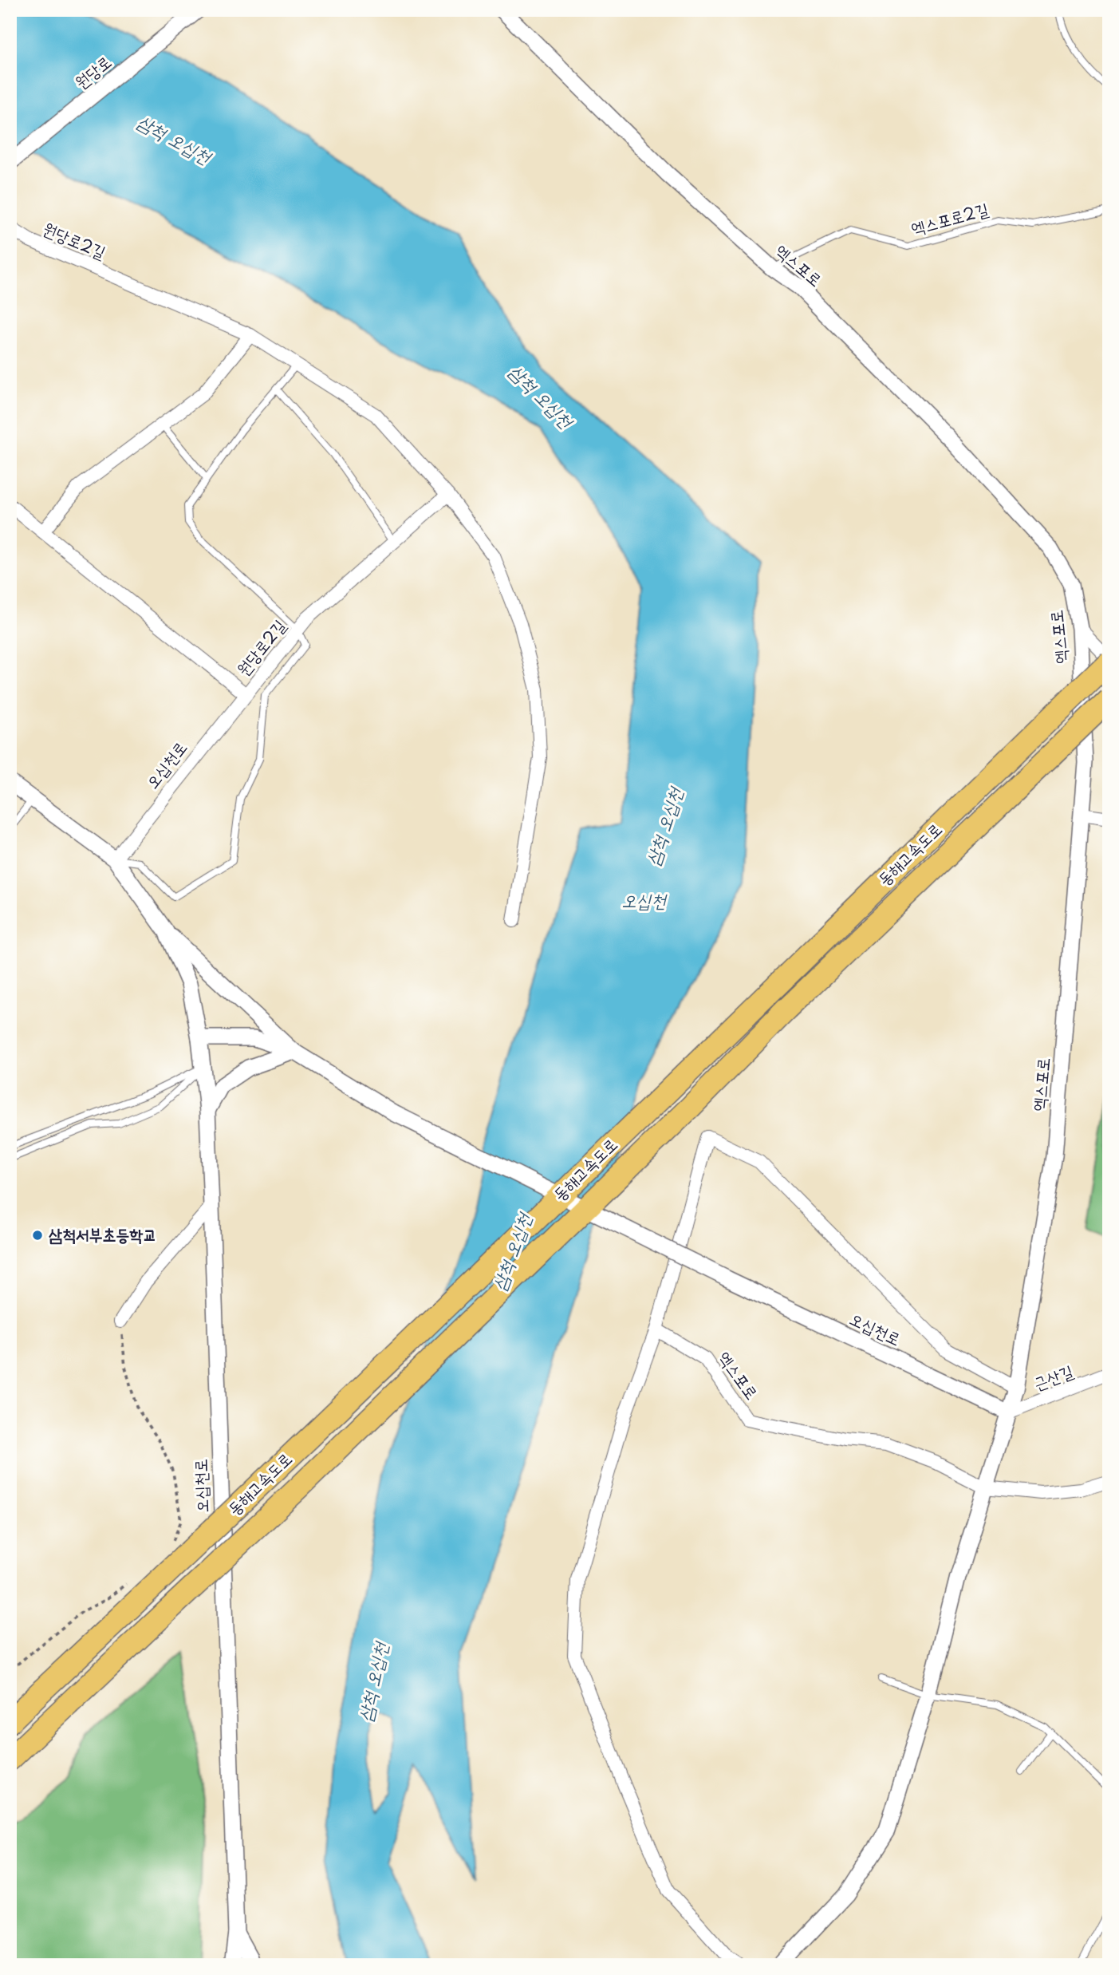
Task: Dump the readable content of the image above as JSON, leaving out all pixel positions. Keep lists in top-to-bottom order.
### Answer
{
  "streets": {
    "highway": ["동해고속도로"],
    "street": [
      "원당로",
      "원당로2길",
      "엑스포로",
      "오십천로",
      "근산길"
    ],
    "lane": ["엑스포로2길"]
  },
  "crossings": [
    ["엑스포로2길", "엑스포로"],
    ["원당로2길", "오십천로"],
    ["엑스포로", "오십천로"],
    ["엑스포로", "근산길"],
    ["오십천로", "근산길"]
  ],
  "water": ["삼척 오십천", "오십천"],
  "places": ["삼척서부초등학교"]
}
